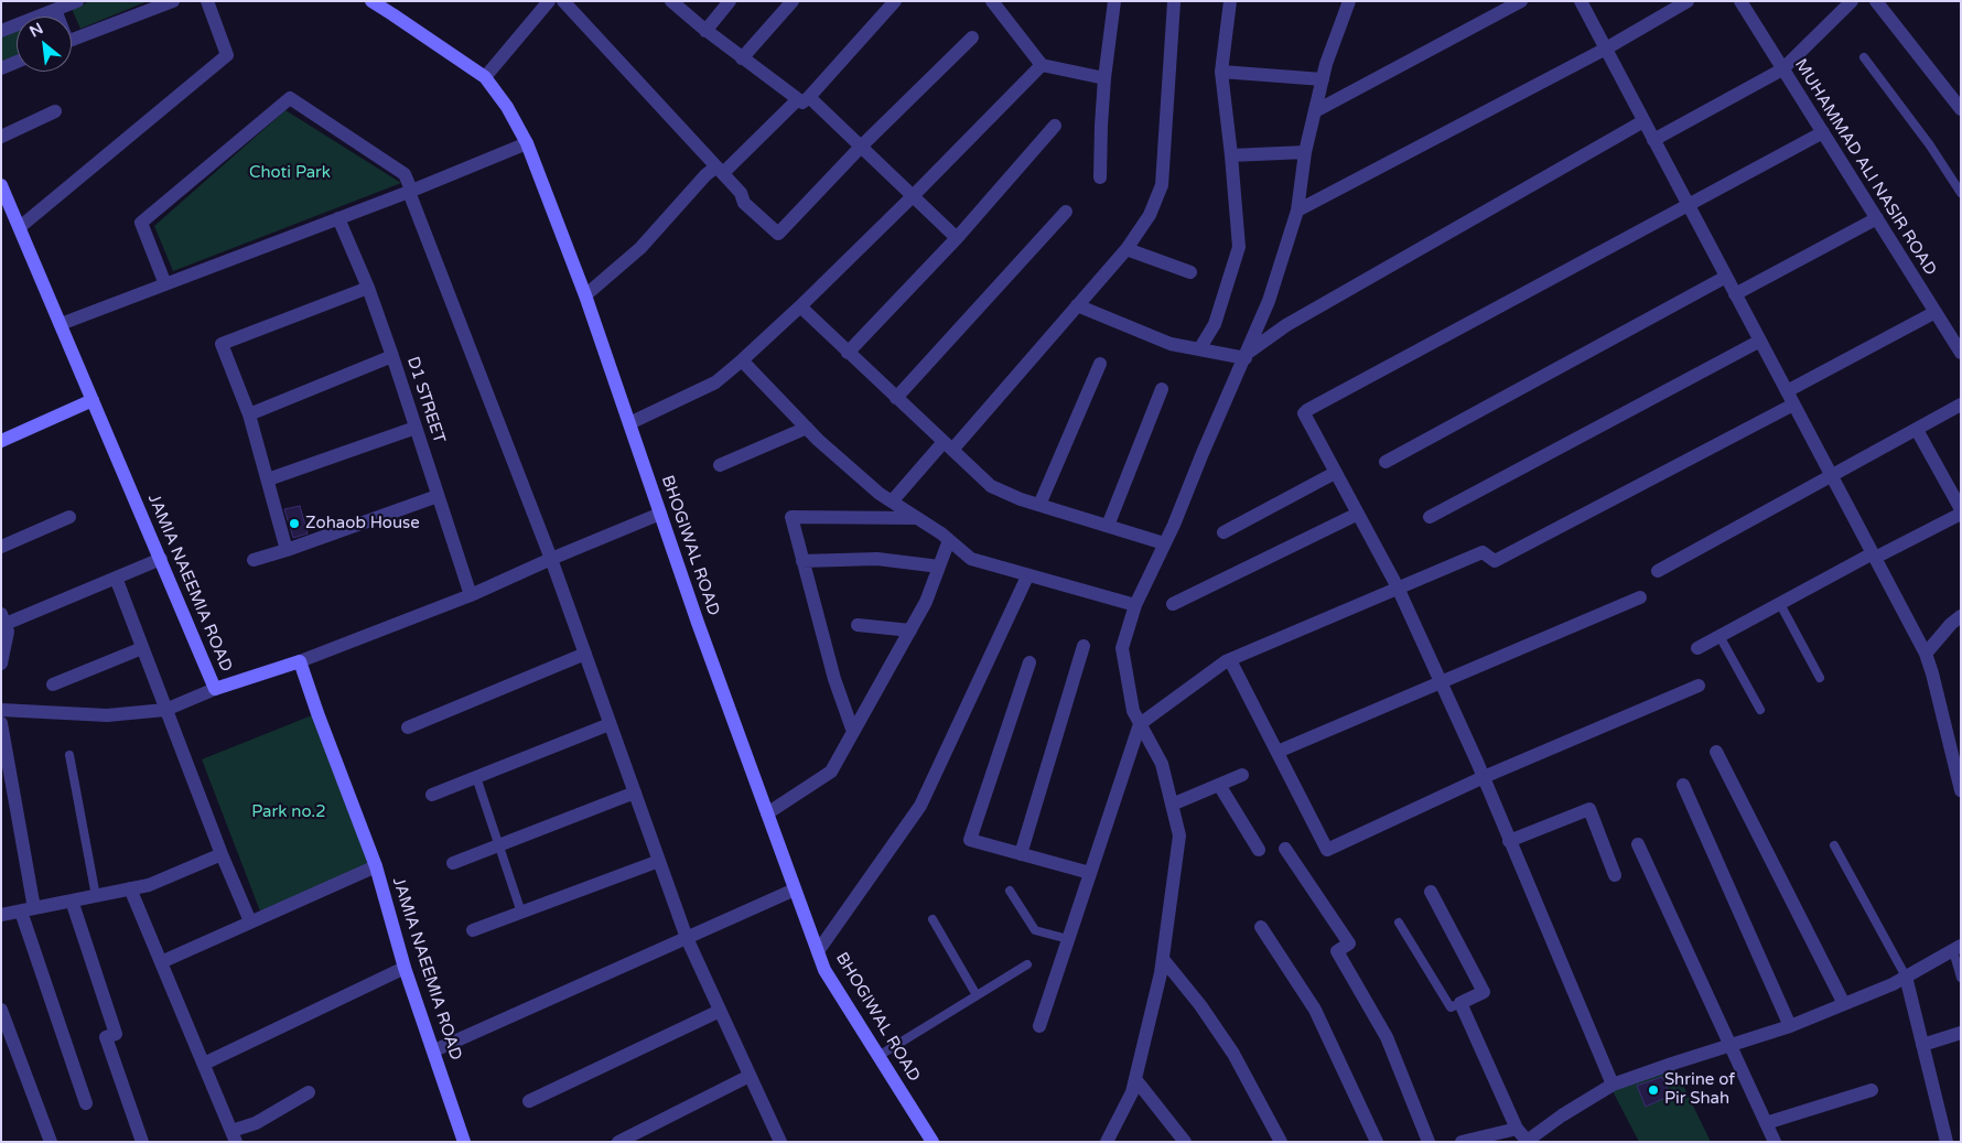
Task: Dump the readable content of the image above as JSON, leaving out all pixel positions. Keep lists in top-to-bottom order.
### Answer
{
  "streets": {
    "main road": ["BHOGIWAL ROAD", "JAMIA NAEEMIA ROAD"],
    "street": ["MUHAMMAD ALI NASIR ROAD", "D1 STREET"]
  },
  "parks": ["Choti Park", "Park no.2"],
  "places": ["Zohaob House", "Shrine of Pir Shah"],
  "north": "top left"
}
